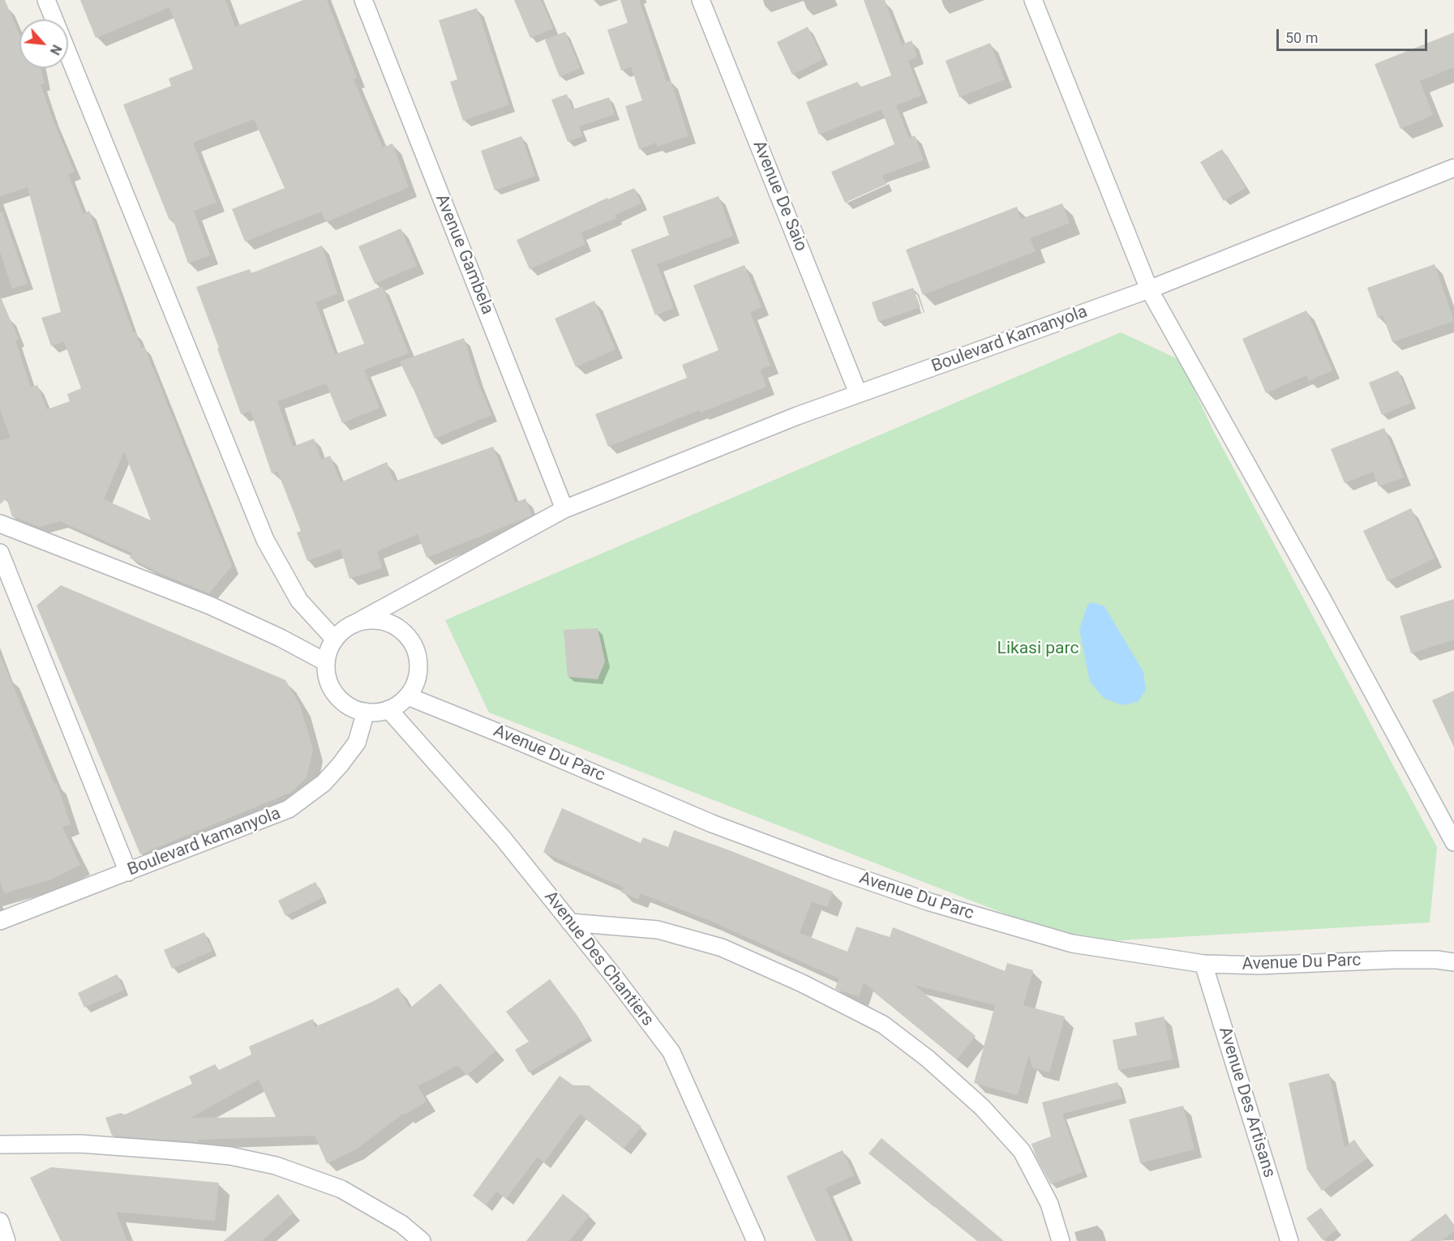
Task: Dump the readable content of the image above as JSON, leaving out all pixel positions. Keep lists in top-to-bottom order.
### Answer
{
  "streets": {
    "street": [
      "Avenue De Saio",
      "Avenue Gambela",
      "Boulevard Kamanyola",
      "Avenue Du Parc",
      "Boulevard kamanyola",
      "Avenue Des Chantiers",
      "Avenue Des Artisans"
    ]
  },
  "crossings": [
    ["Avenue De Saio", "Boulevard Kamanyola"],
    ["Avenue Gambela", "Boulevard Kamanyola"],
    ["Boulevard Kamanyola", "Avenue Du Parc"],
    ["Boulevard Kamanyola", "Boulevard kamanyola"],
    ["Boulevard Kamanyola", "Avenue Des Chantiers"],
    ["Avenue Du Parc", "Boulevard kamanyola"],
    ["Avenue Du Parc", "Avenue Des Chantiers"],
    ["Avenue Du Parc", "Avenue Des Artisans"],
    ["Boulevard kamanyola", "Avenue Des Chantiers"]
  ],
  "parks": ["Likasi parc"],
  "scale_bar": "50 m",
  "north": "bottom right"
}
